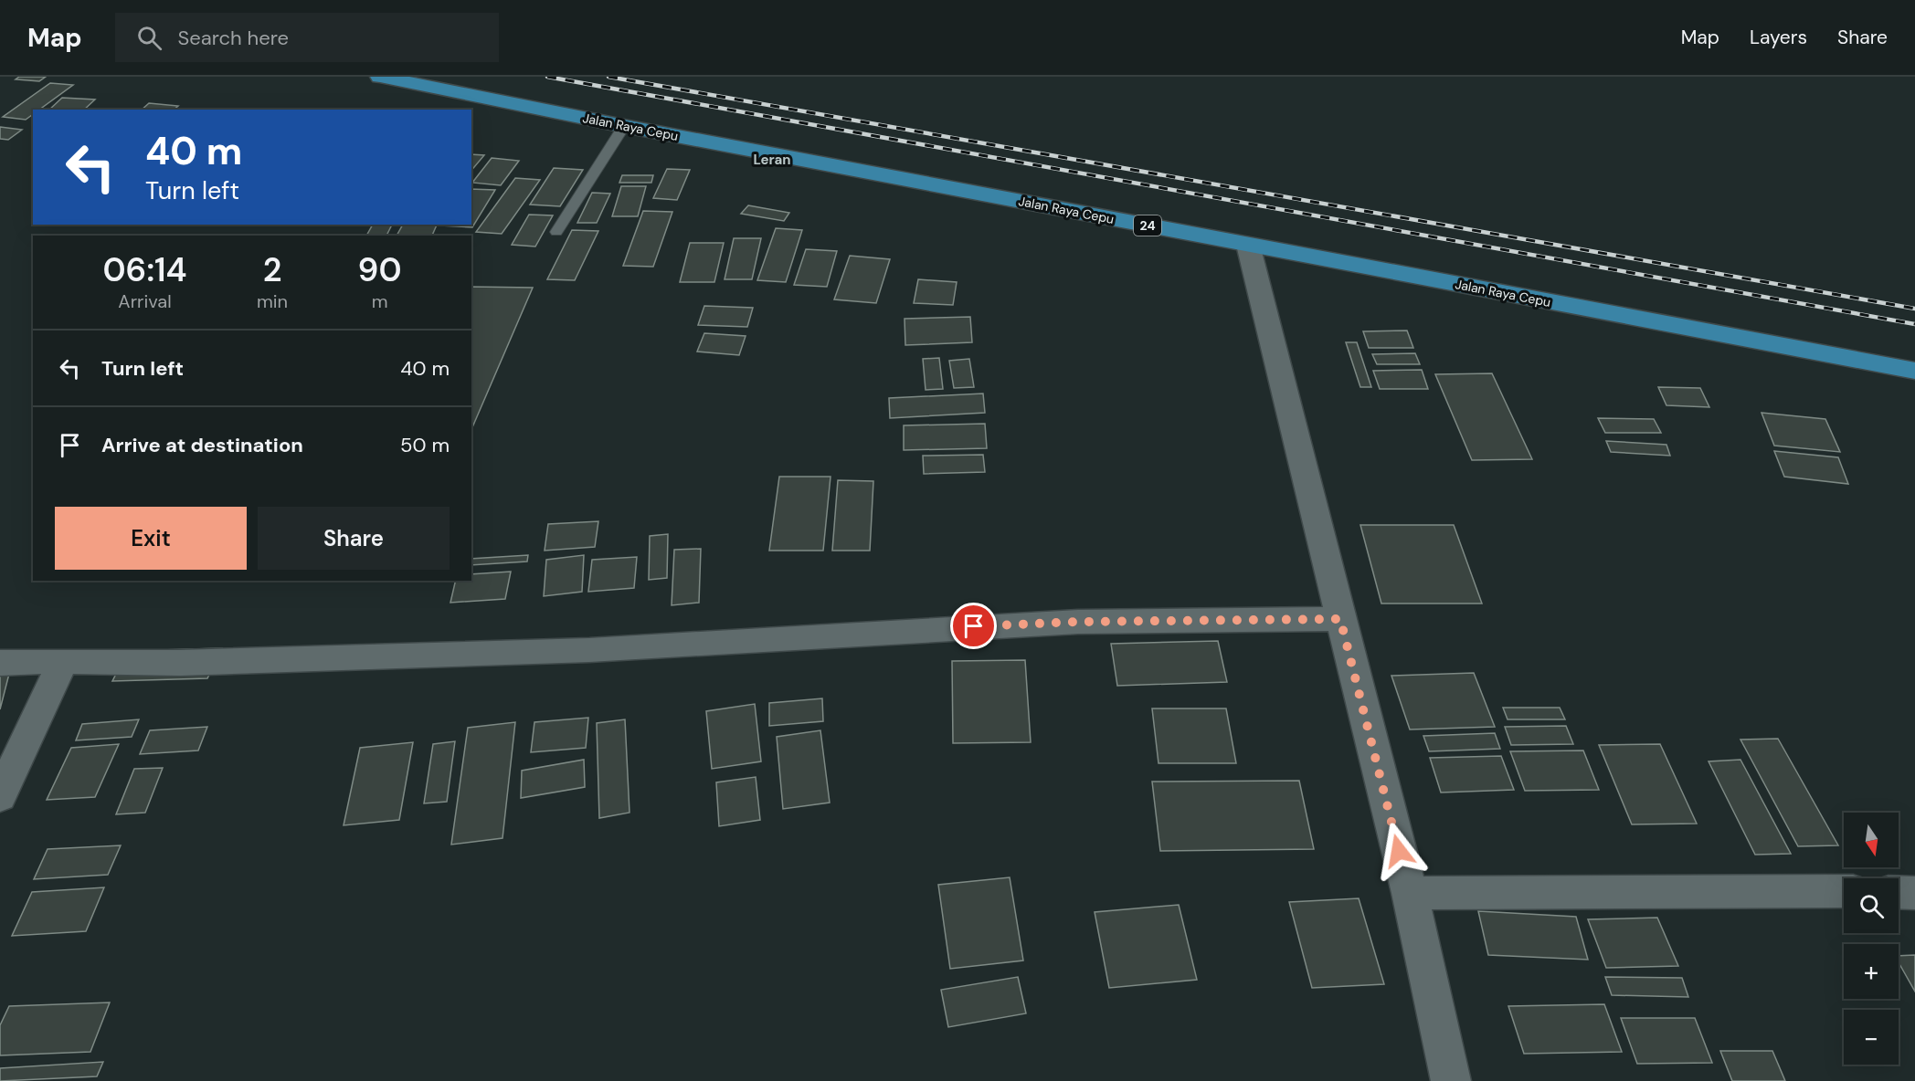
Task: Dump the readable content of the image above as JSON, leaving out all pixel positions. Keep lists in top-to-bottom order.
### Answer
{
  "streets": {
    "highway": ["Jalan Raya Cepu", "24"]
  },
  "districts": ["Leran"],
  "north": "bottom",
  "page": {
    "header": "Map",
    "search": "Search here",
    "nav": ["Map", "Layers", "Share"],
    "turn": ["40 m", "Turn left"],
    "eta": [
      "06:14",
      "Arrival",
      "2",
      "min",
      "90",
      "m"
    ],
    "list": [
      {
        "name": "Turn left",
        "value": "40 m"
      },
      {
        "name": "Arrive at destination",
        "value": "50 m"
      }
    ],
    "buttons": ["Exit", "Share"],
    "map_buttons": ["+", "−"]
  }
}
